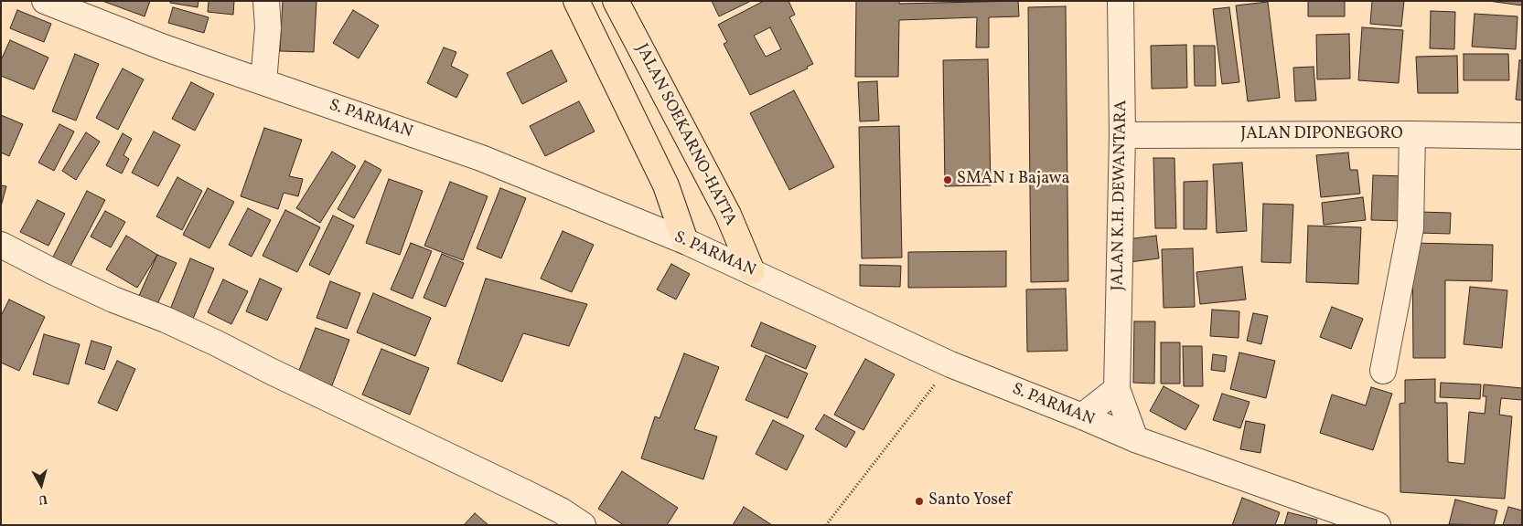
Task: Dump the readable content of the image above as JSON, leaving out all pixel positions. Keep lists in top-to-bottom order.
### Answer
{
  "streets": {
    "highway": ["JALAN SOEKARNO-HATTA"],
    "street": ["S. PARMAN", "JALAN DIPONEGORO", "JALAN K.H. DEWANTARA"]
  },
  "crossings": [
    ["S. PARMAN", "JALAN SOEKARNO-HATTA"],
    ["JALAN DIPONEGORO", "JALAN K.H. DEWANTARA"]
  ],
  "places": ["SMAN 1 Bajawa", "Santo Yosef"],
  "north": "bottom"
}
